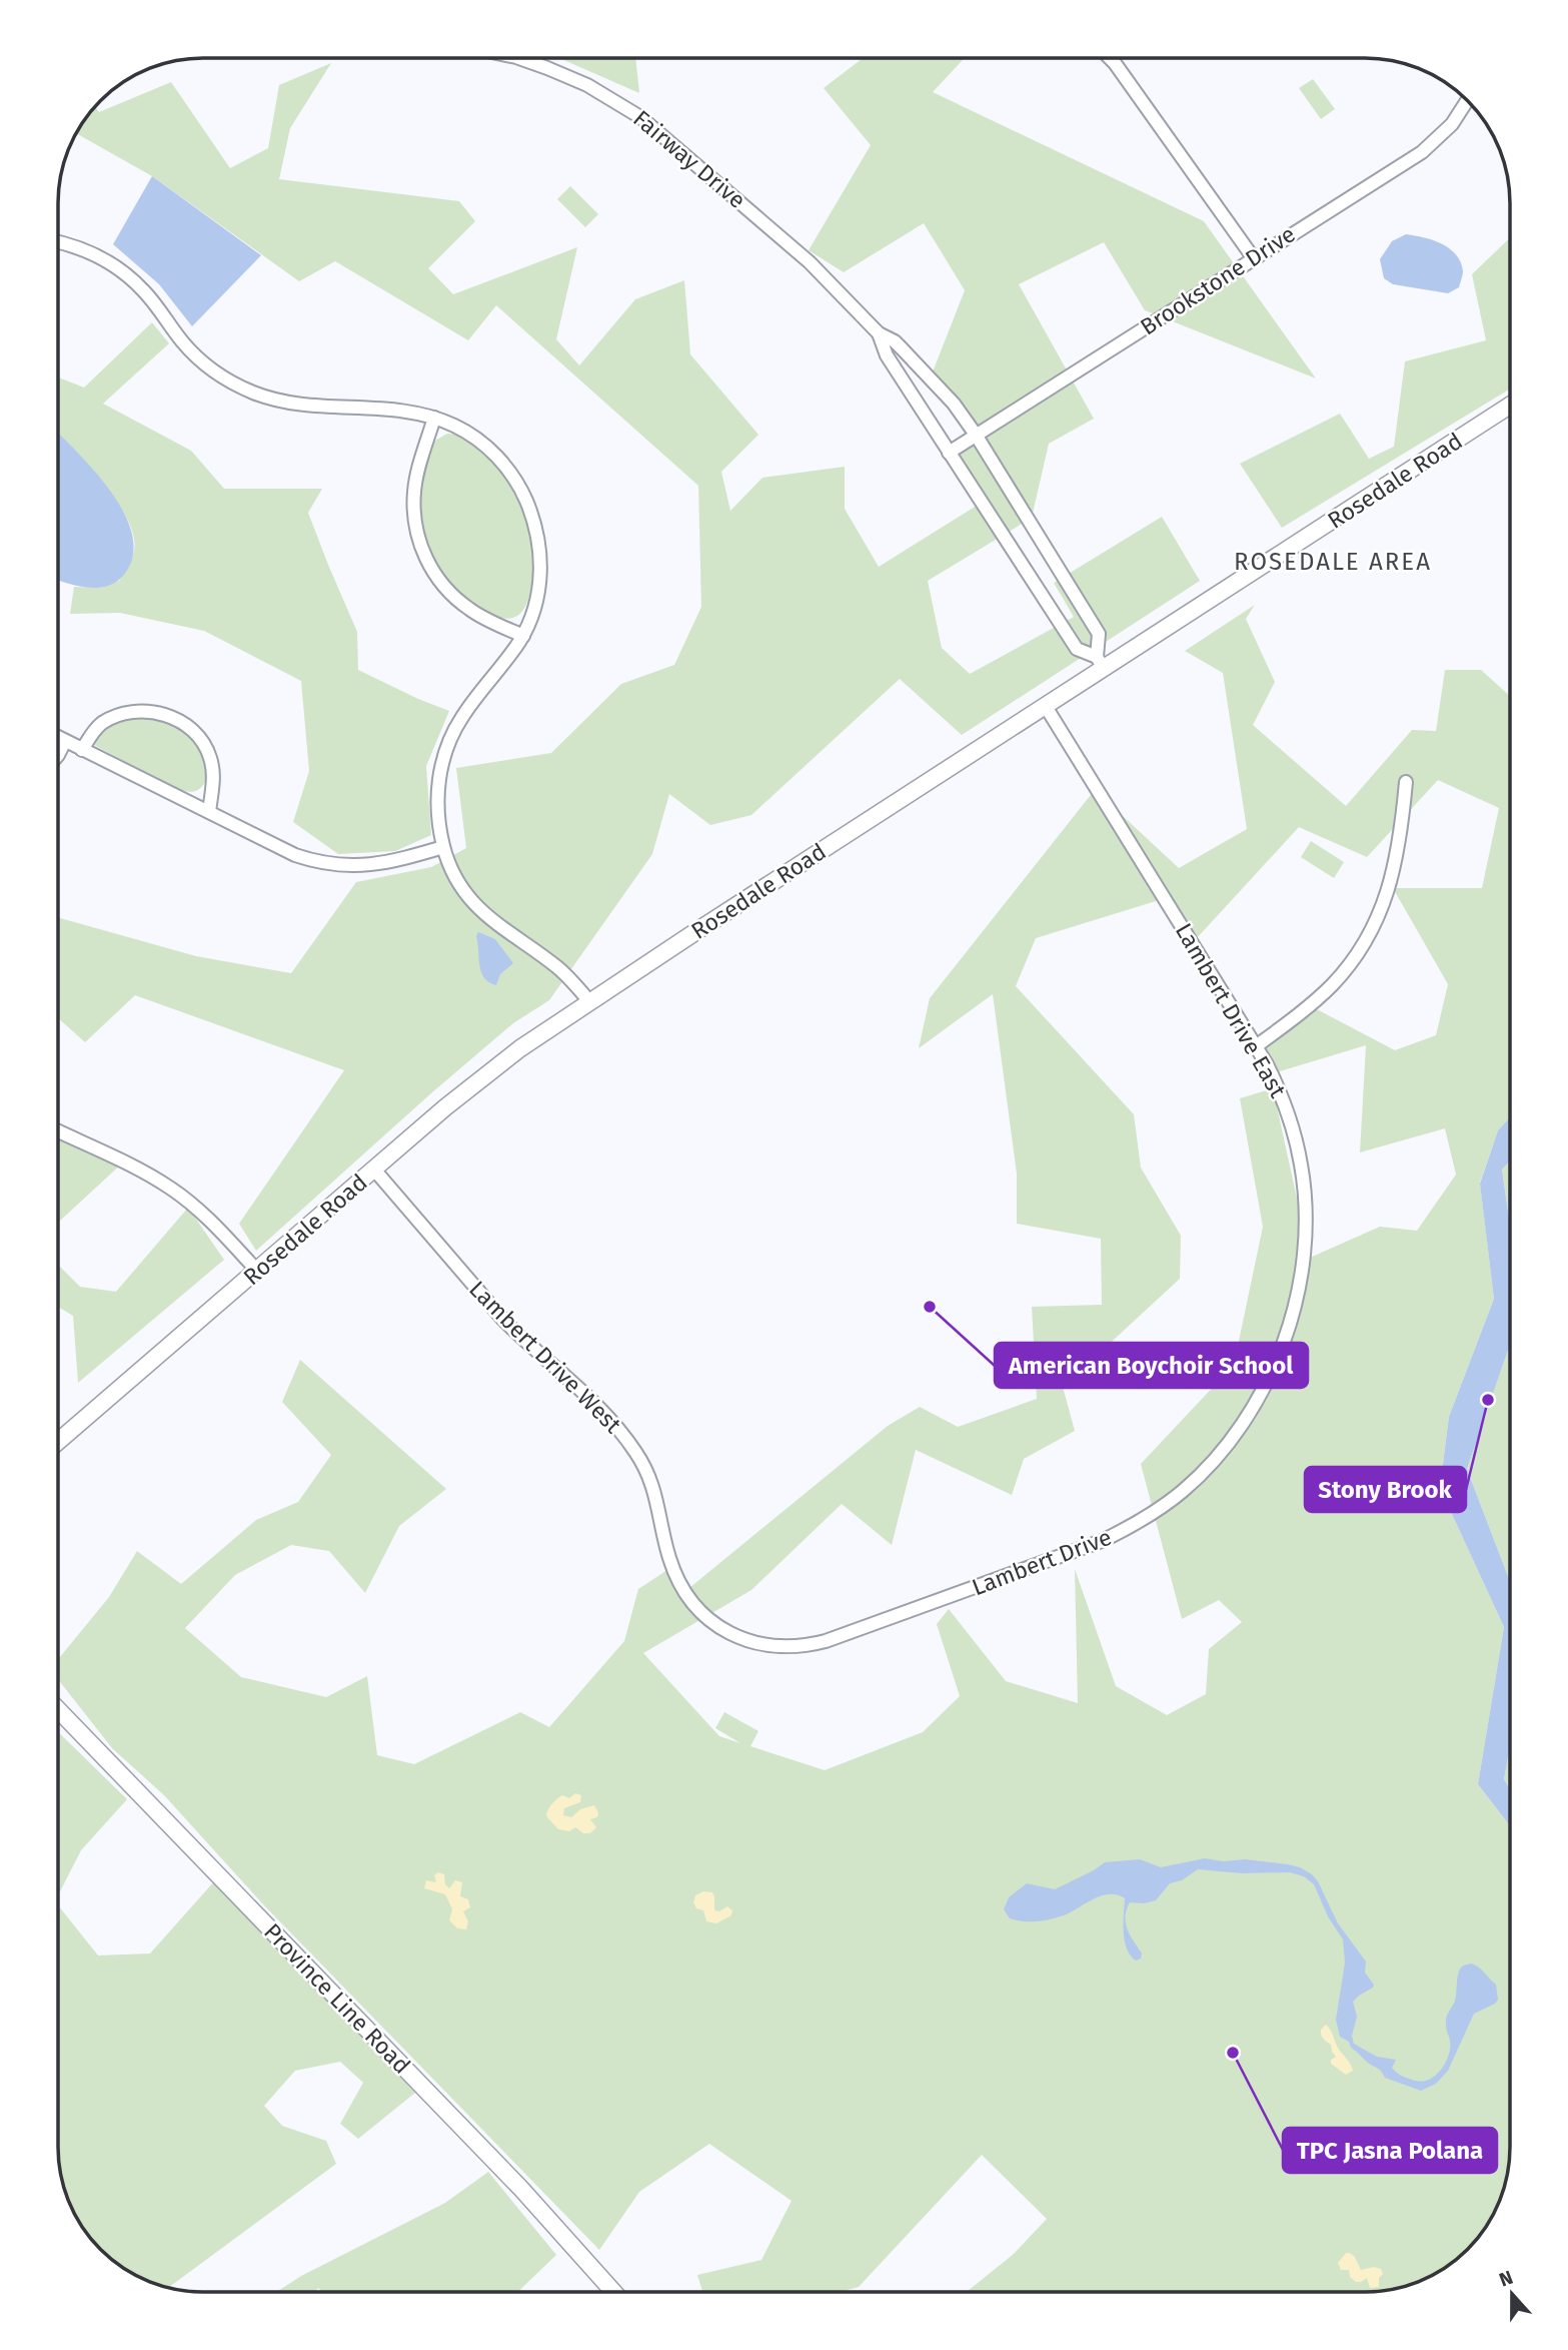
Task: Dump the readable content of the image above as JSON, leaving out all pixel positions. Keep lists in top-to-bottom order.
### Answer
{
  "streets": {
    "street": [
      "Fairway Drive",
      "Brookstone Drive",
      "Rosedale Road",
      "Lambert Drive East",
      "Lambert Drive West",
      "Lambert Drive",
      "Province Line Road"
    ]
  },
  "crossings": [
    ["Fairway Drive", "Brookstone Drive"],
    ["Fairway Drive", "Rosedale Road"],
    ["Rosedale Road", "Lambert Drive East"],
    ["Rosedale Road", "Lambert Drive West"],
    ["Lambert Drive East", "Lambert Drive"],
    ["Lambert Drive West", "Lambert Drive"]
  ],
  "districts": ["ROSEDALE AREA"],
  "places": ["American Boychoir School", "Stony Brook", "TPC Jasna Polana"],
  "north": "top"
}
